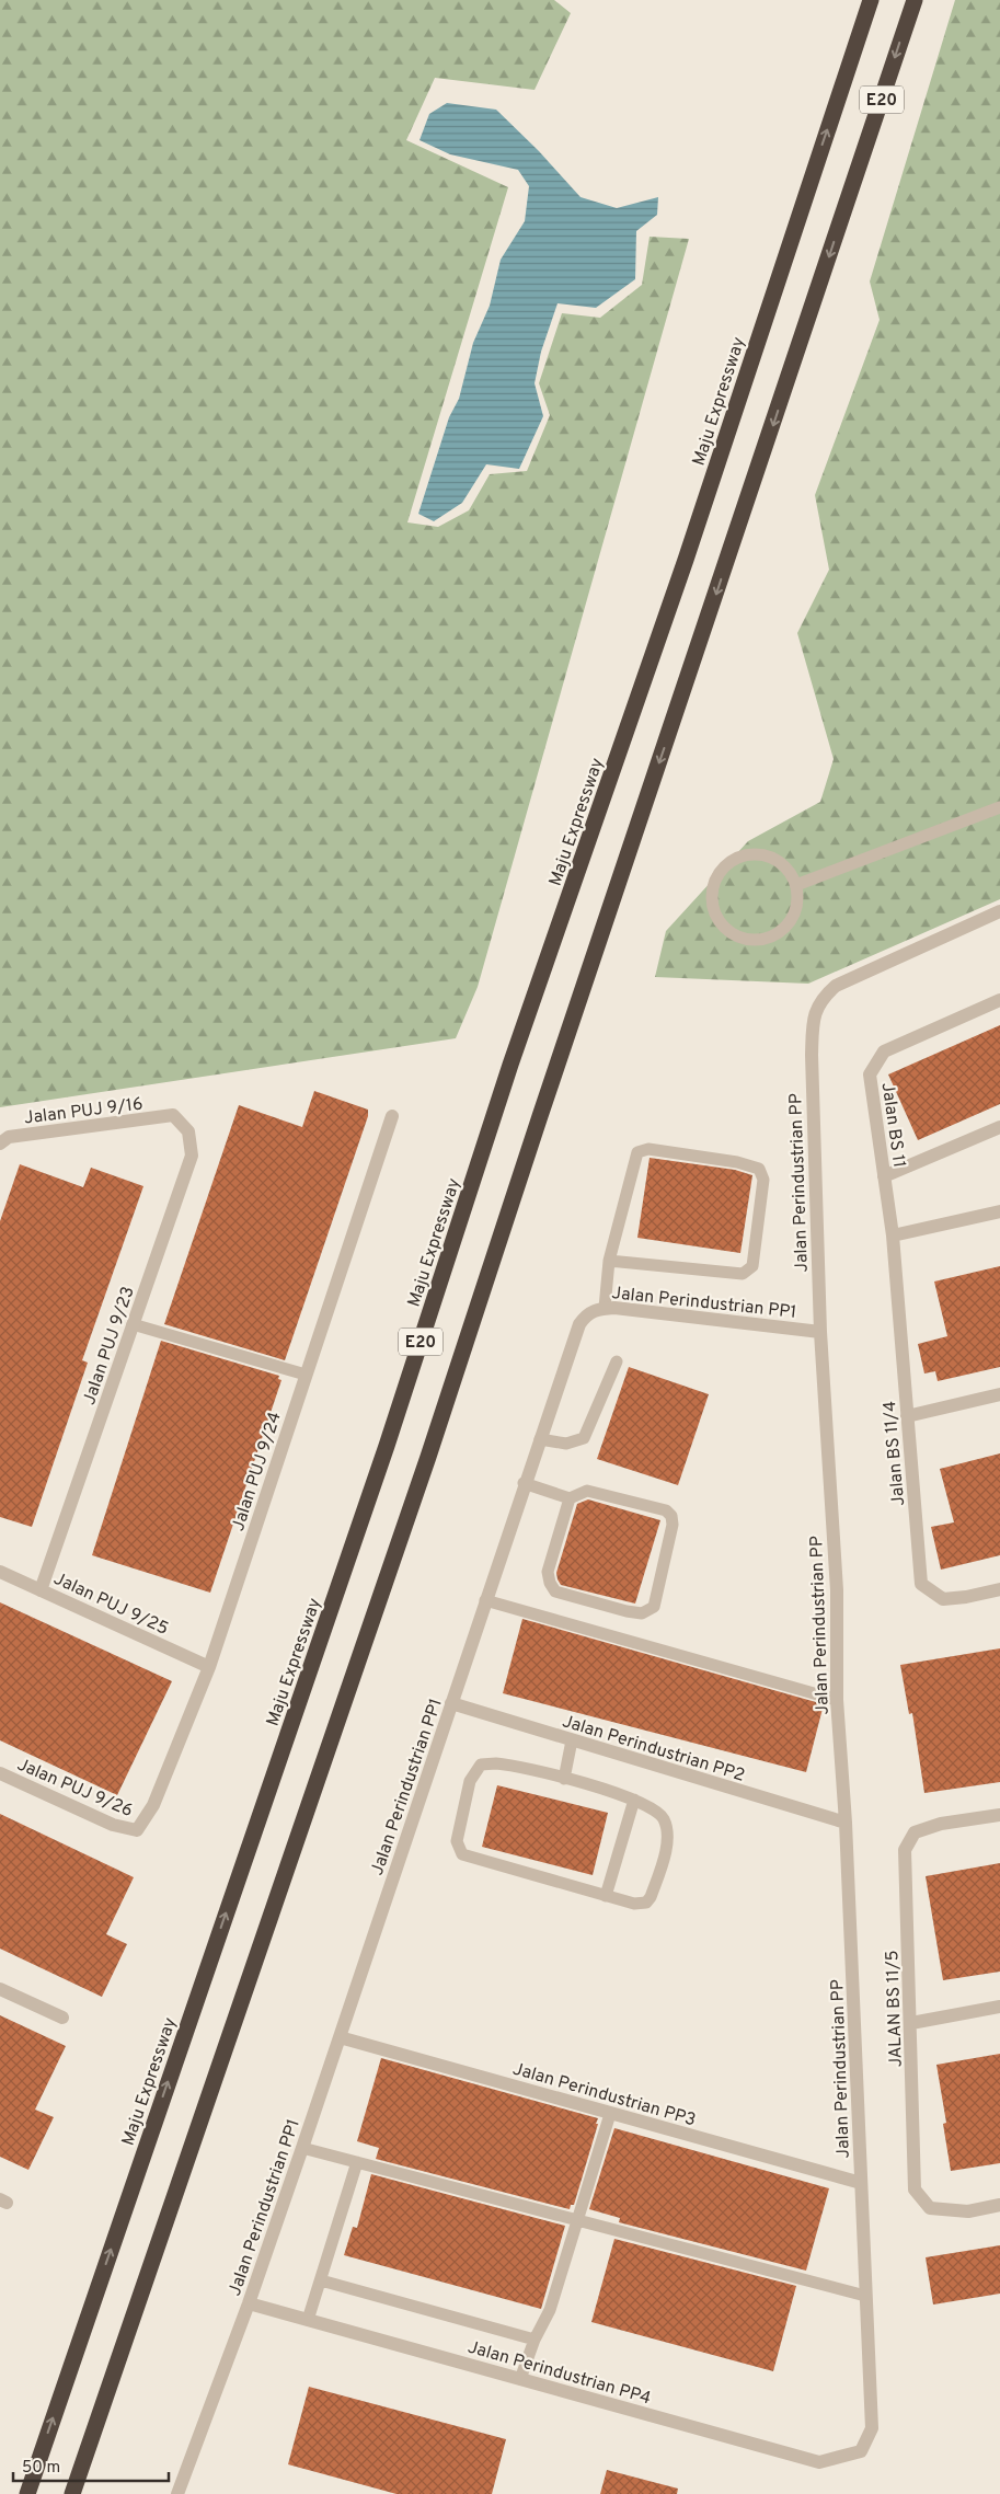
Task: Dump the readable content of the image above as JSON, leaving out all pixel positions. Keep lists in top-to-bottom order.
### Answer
{
  "streets": {
    "highway": ["E20", "Maju Expressway"],
    "street": [
      "Jalan PUJ 9/16",
      "Jalan BS 11",
      "Jalan Perindustrian PP",
      "Jalan Perindustrian PP1",
      "Jalan PUJ 9/23",
      "Jalan BS 11/4",
      "Jalan PUJ 9/24",
      "Jalan PUJ 9/25",
      "Jalan Perindustrian PP2",
      "Jalan PUJ 9/26",
      "JALAN BS 11/5",
      "Jalan Perindustrian PP3",
      "Jalan Perindustrian PP4"
    ]
  },
  "crossings": [
    ["Jalan PUJ 9/16", "Jalan PUJ 9/23"],
    ["Jalan BS 11", "Jalan BS 11/4"],
    ["Jalan Perindustrian PP", "Jalan Perindustrian PP1"],
    ["Jalan Perindustrian PP", "Jalan Perindustrian PP2"],
    ["Jalan Perindustrian PP", "Jalan Perindustrian PP3"],
    ["Jalan Perindustrian PP", "Jalan Perindustrian PP4"],
    ["Jalan Perindustrian PP1", "Jalan Perindustrian PP2"],
    ["Jalan Perindustrian PP1", "Jalan Perindustrian PP3"],
    ["Jalan Perindustrian PP1", "Jalan Perindustrian PP4"],
    ["Jalan PUJ 9/23", "Jalan PUJ 9/25"],
    ["Jalan PUJ 9/24", "Jalan PUJ 9/25"],
    ["Jalan PUJ 9/24", "Jalan PUJ 9/26"]
  ],
  "scale_bar": "50 m"
}
